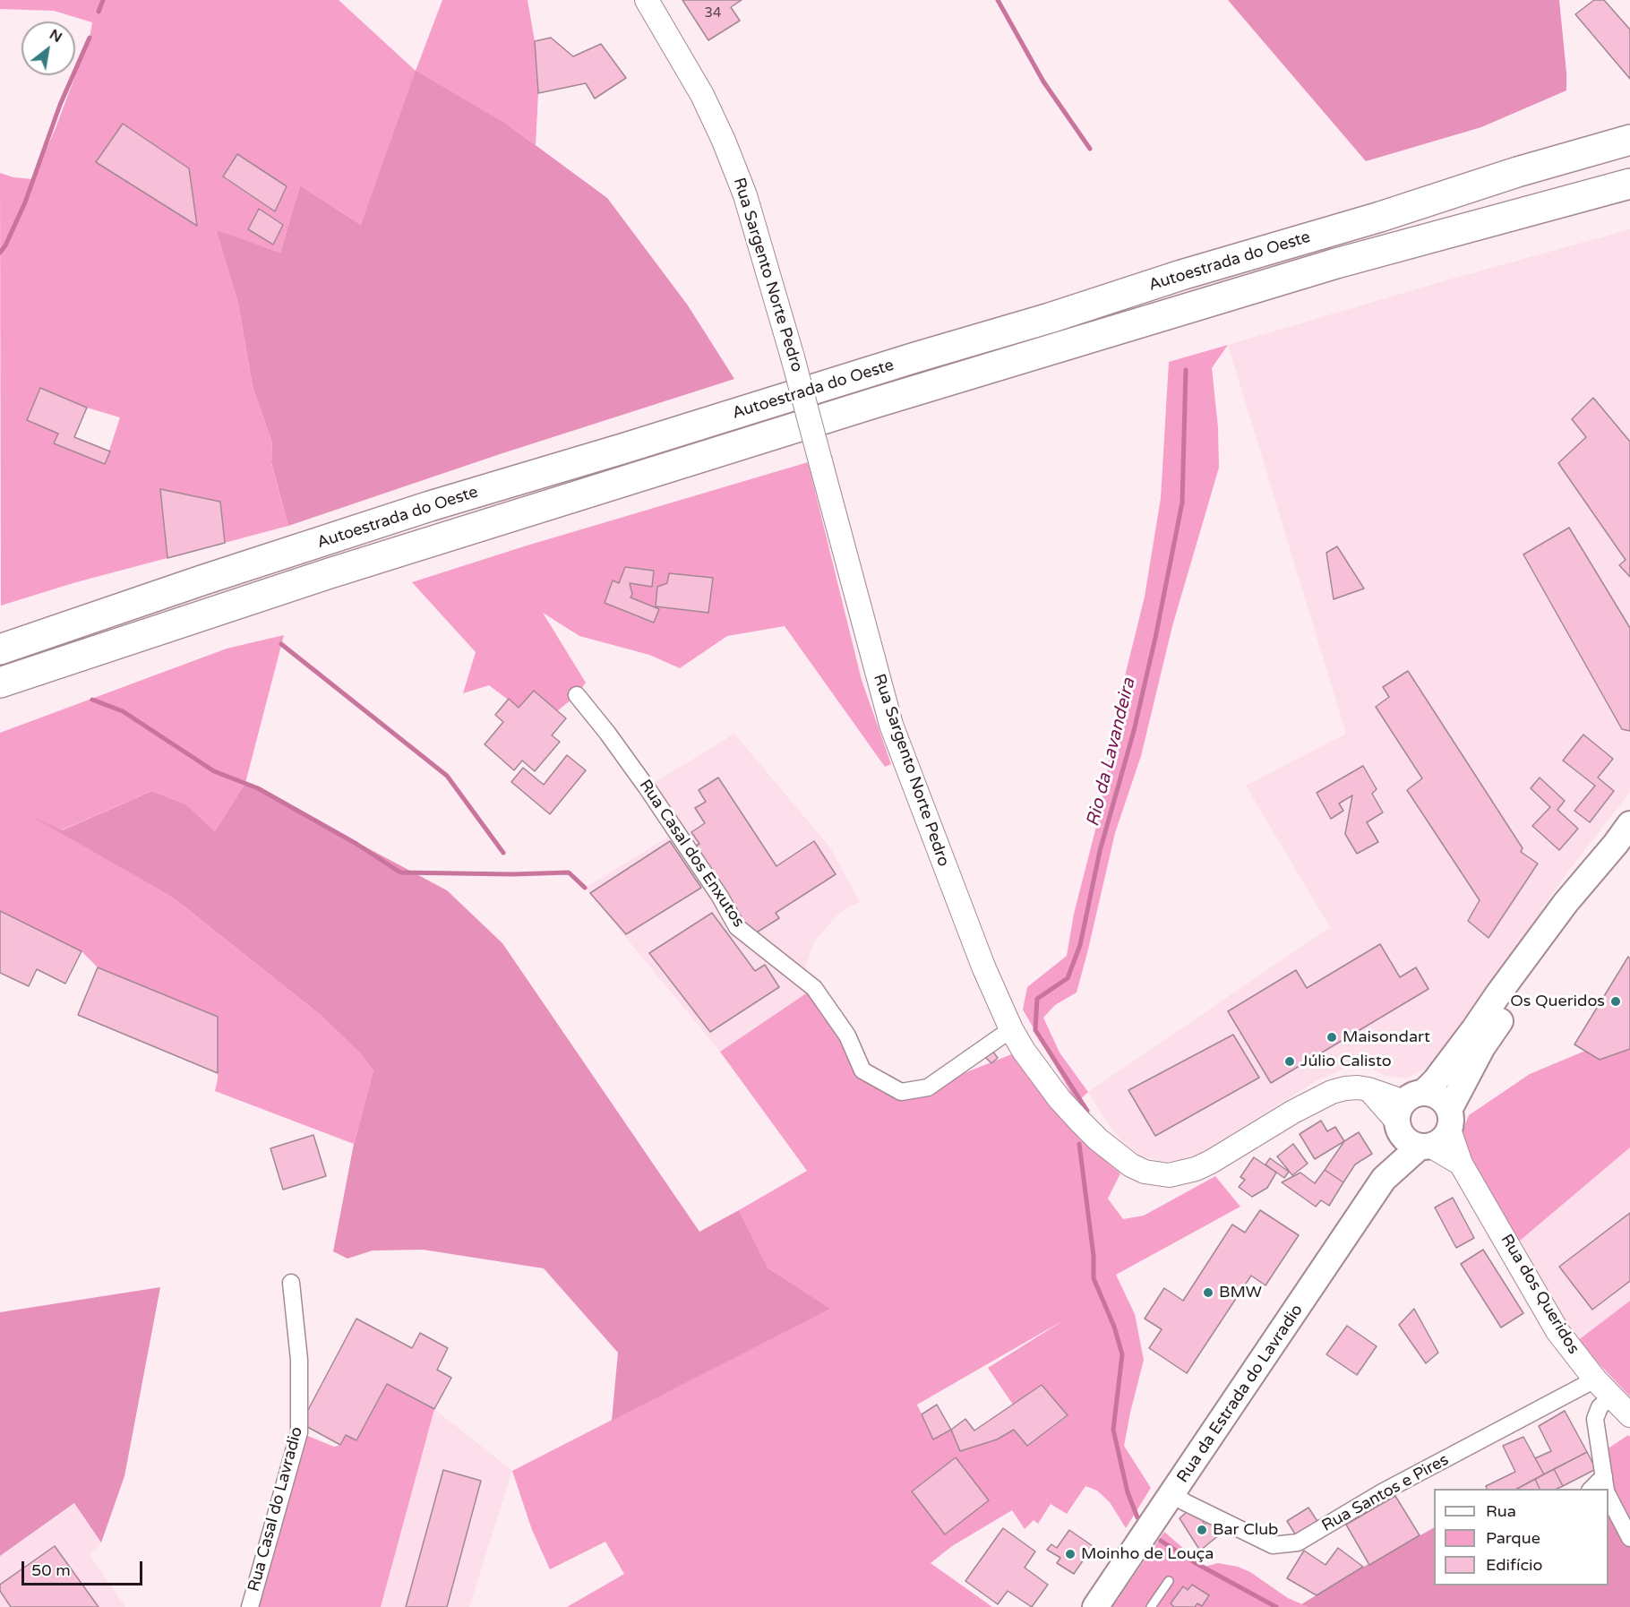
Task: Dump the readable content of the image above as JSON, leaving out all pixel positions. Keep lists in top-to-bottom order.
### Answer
{
  "streets": {
    "highway": ["Autoestrada do Oeste"],
    "main road": ["Rua da Estrada do Lavradio"],
    "street": [
      "Rua Sargento Norte Pedro",
      "Rua Casal dos Enxutos",
      "Rua dos Queridos",
      "Rua Santos e Pires",
      "Rua Casal do Lavradio"
    ]
  },
  "crossings": [
    ["Rua Sargento Norte Pedro", "Rua Casal dos Enxutos"],
    ["Rua Sargento Norte Pedro", "Rua dos Queridos"],
    ["Rua Sargento Norte Pedro", "Rua da Estrada do Lavradio"],
    ["Rua dos Queridos", "Rua da Estrada do Lavradio"],
    ["Rua dos Queridos", "Rua Santos e Pires"],
    ["Rua da Estrada do Lavradio", "Rua Santos e Pires"]
  ],
  "water": ["Rio da Lavandeira"],
  "places": [
    "Os Queridos",
    "Maisondart",
    "Júlio Calisto",
    "BMW",
    "Bar Club",
    "Moinho de Louça"
  ],
  "house_numbers": ["34"],
  "legend": ["Rua", "Parque", "Edifício"],
  "scale_bar": "50 m",
  "north": "top right"
}
